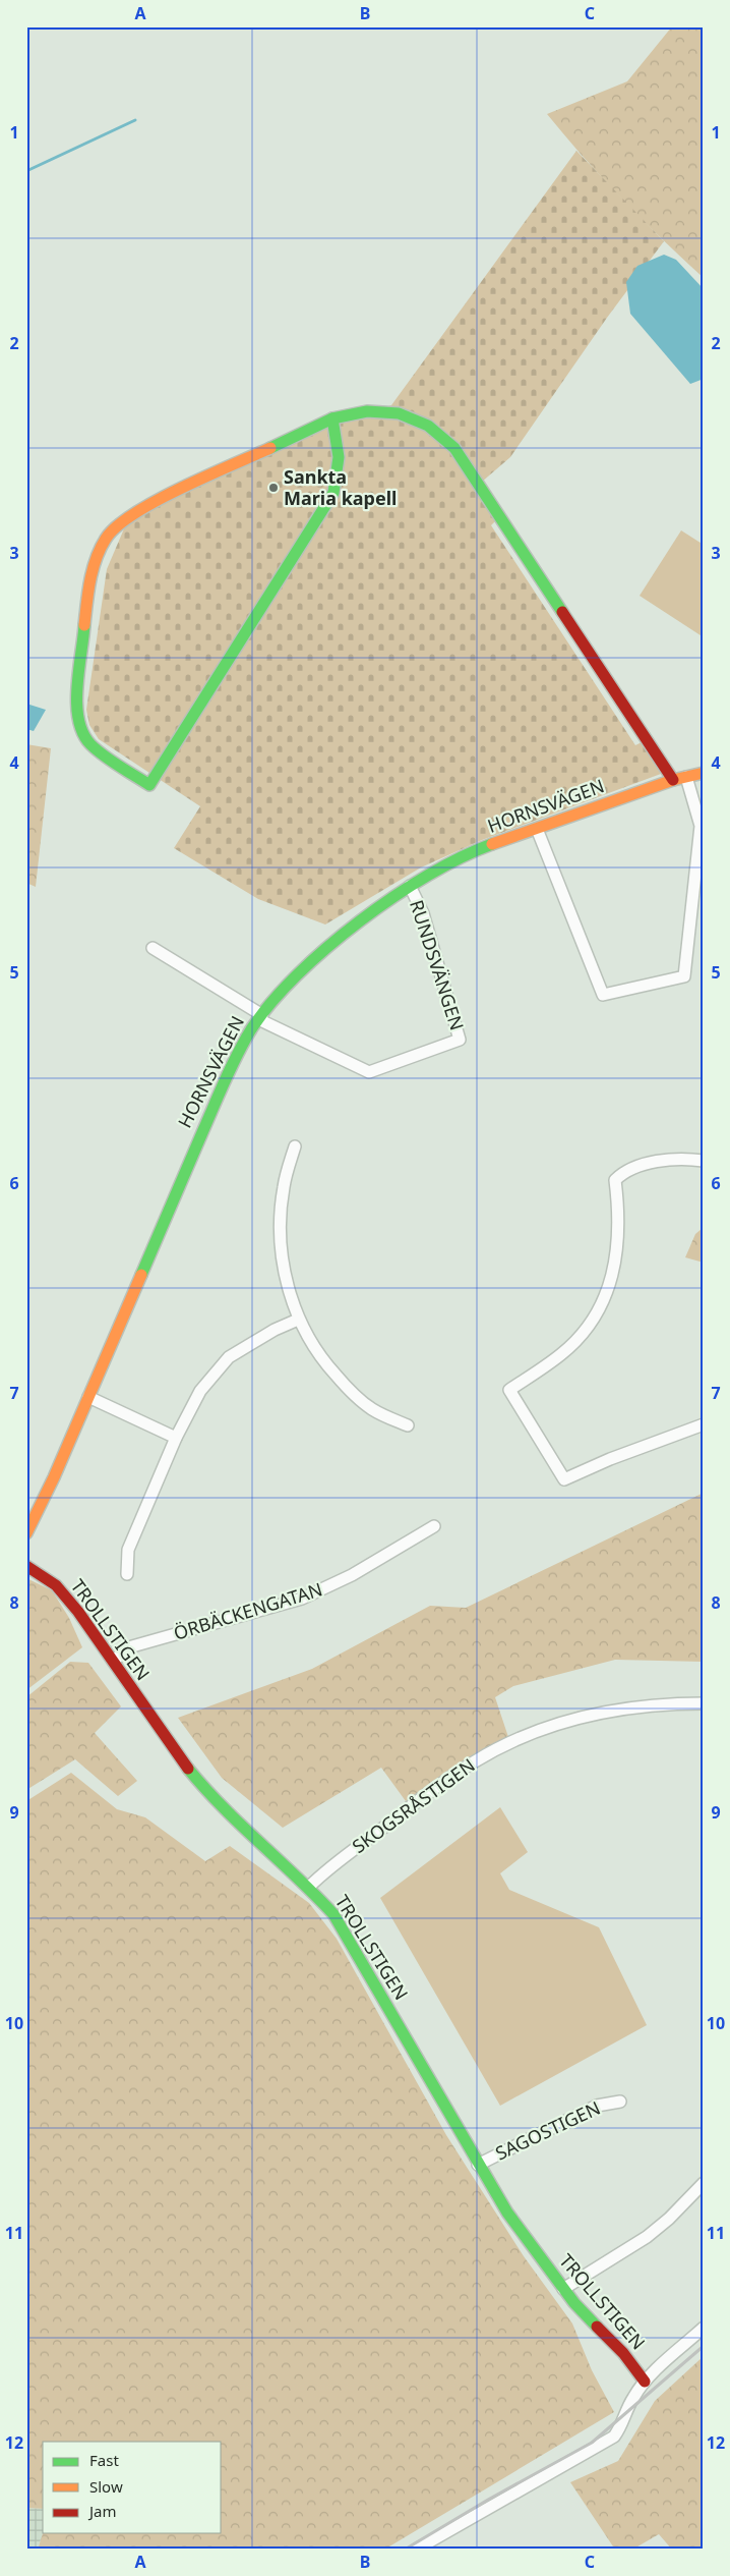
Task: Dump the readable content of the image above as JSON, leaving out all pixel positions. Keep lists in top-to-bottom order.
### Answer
{
  "streets": {
    "street": [
      "HORNSVÄGEN",
      "RUNDSVÄNGEN",
      "ÖRBÄCKENGATAN",
      "TROLLSTIGEN",
      "SKOGSRÅSTIGEN",
      "SAGOSTIGEN"
    ]
  },
  "crossings": [
    ["HORNSVÄGEN", "RUNDSVÄNGEN"],
    ["ÖRBÄCKENGATAN", "TROLLSTIGEN"],
    ["TROLLSTIGEN", "SKOGSRÅSTIGEN"],
    ["TROLLSTIGEN", "SAGOSTIGEN"]
  ],
  "places": ["Sankta Maria kapell"],
  "legend": ["Fast", "Slow", "Jam"],
  "grid": {
    "columns": ["A", "B", "C"],
    "rows": [
      "1",
      "2",
      "3",
      "4",
      "5",
      "6",
      "7",
      "8",
      "9",
      "10",
      "11",
      "12"
    ]
  }
}
